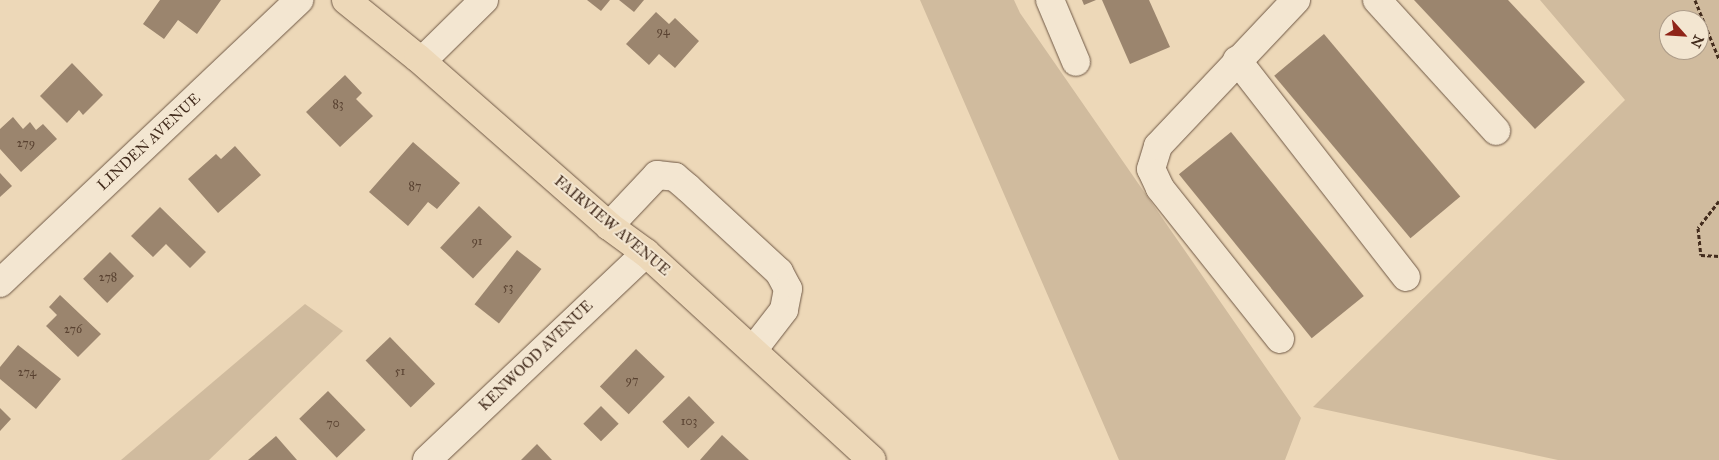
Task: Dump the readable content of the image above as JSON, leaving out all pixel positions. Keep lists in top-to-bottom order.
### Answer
{
  "streets": {
    "main road": ["FAIRVIEW AVENUE"],
    "street": ["LINDEN AVENUE", "KENWOOD AVENUE"]
  },
  "crossings": [
    ["FAIRVIEW AVENUE", "KENWOOD AVENUE"]
  ],
  "house_numbers": [
    "94",
    "83",
    "279",
    "87",
    "91",
    "278",
    "53",
    "276",
    "51",
    "274",
    "97",
    "103",
    "70"
  ],
  "north": "bottom right"
}
